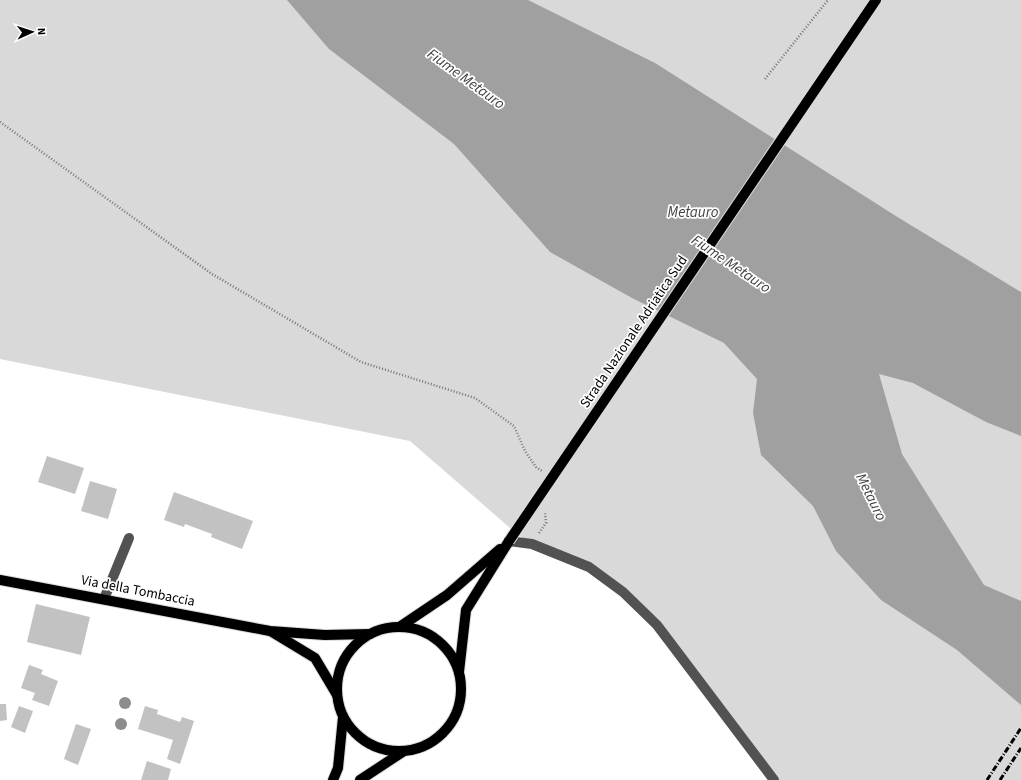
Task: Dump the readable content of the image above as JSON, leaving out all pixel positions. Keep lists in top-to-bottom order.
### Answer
{
  "streets": {
    "main road": ["Strada Nazionale Adriatica Sud", "Via della Tombaccia"]
  },
  "crossings": [
    ["Strada Nazionale Adriatica Sud", "Via della Tombaccia"]
  ],
  "water": ["Fiume Metauro", "Metauro"],
  "north": "right"
}
